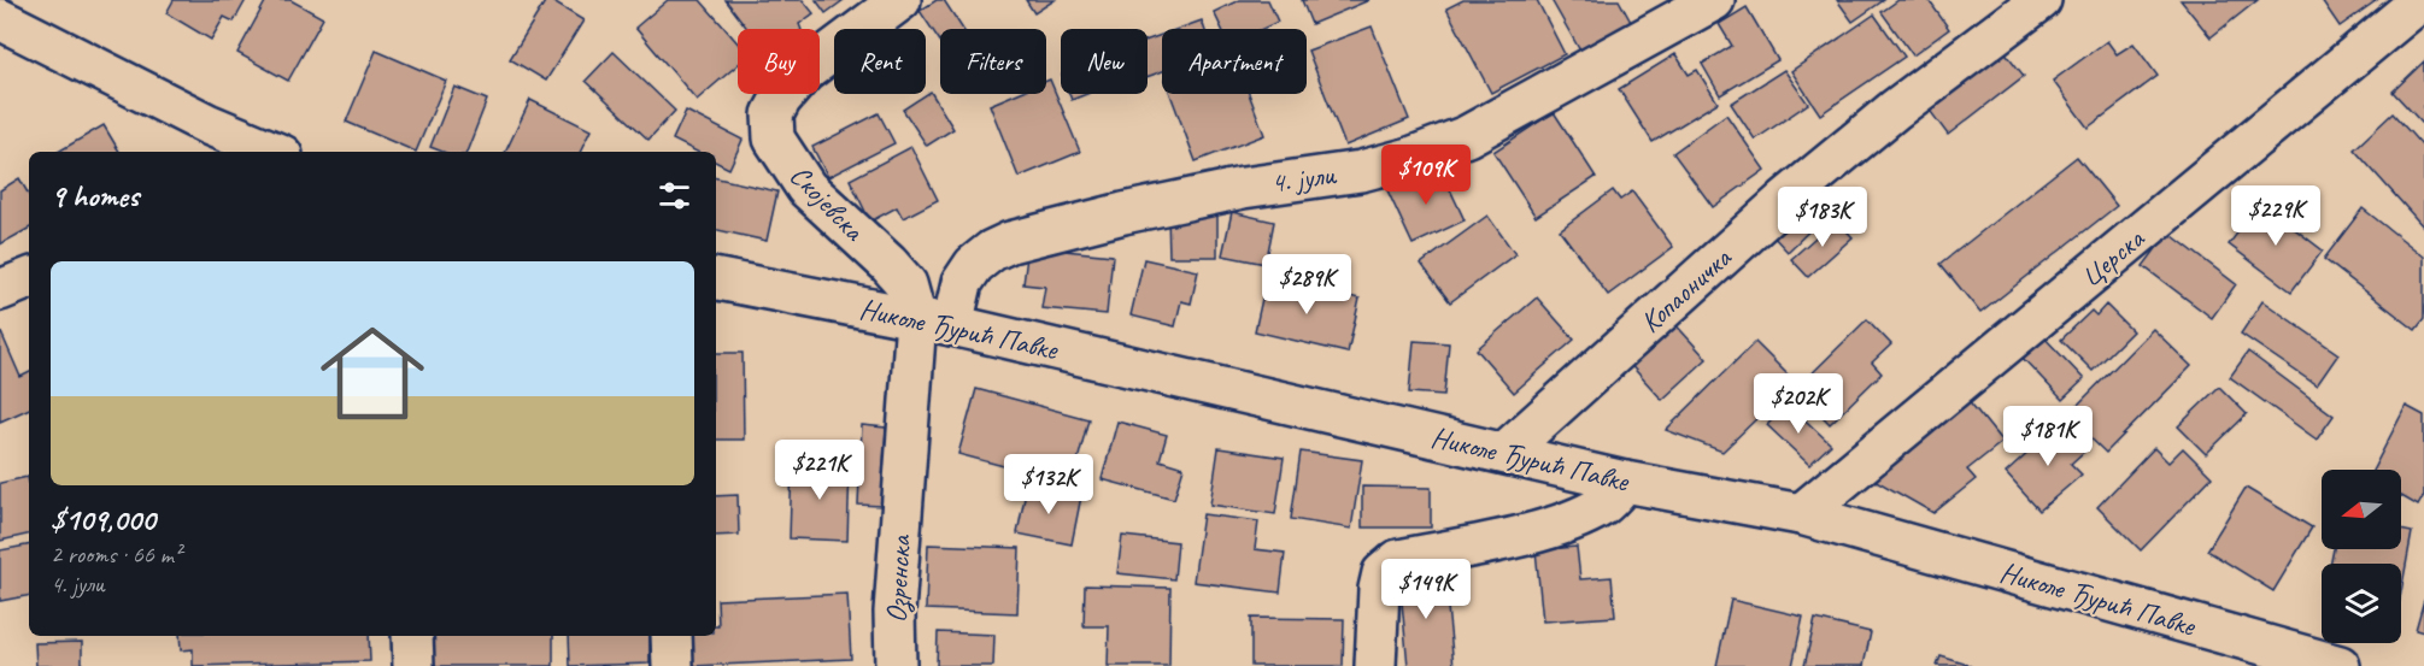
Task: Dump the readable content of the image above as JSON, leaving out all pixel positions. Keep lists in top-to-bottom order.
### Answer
{
  "streets": {
    "street": [
      "4. јули",
      "Скојевска",
      "Церска",
      "Копаоничка",
      "Николе Ђурић Павке",
      "Озренска"
    ]
  },
  "crossings": [
    ["4. јули", "Скојевска"],
    ["4. јули", "Николе Ђурић Павке"],
    ["4. јули", "Озренска"],
    ["Скојевска", "Николе Ђурић Павке"],
    ["Скојевска", "Озренска"],
    ["Церска", "Николе Ђурић Павке"],
    ["Копаоничка", "Николе Ђурић Павке"],
    ["Николе Ђурић Павке", "Озренска"]
  ],
  "north": "left",
  "page": {
    "chip": [
      "Buy",
      "Rent",
      "Filters",
      "New",
      "Apartment"
    ],
    "price": [
      "$109K",
      "$229K",
      "$183K",
      "$289K",
      "$202K",
      "$181K",
      "$221K",
      "$132K",
      "$149K"
    ],
    "heading": "9 homes",
    "list": [
      {
        "name": "$109,000",
        "note": "2 rooms · 66 m² · 4. јули"
      }
    ]
  }
}
